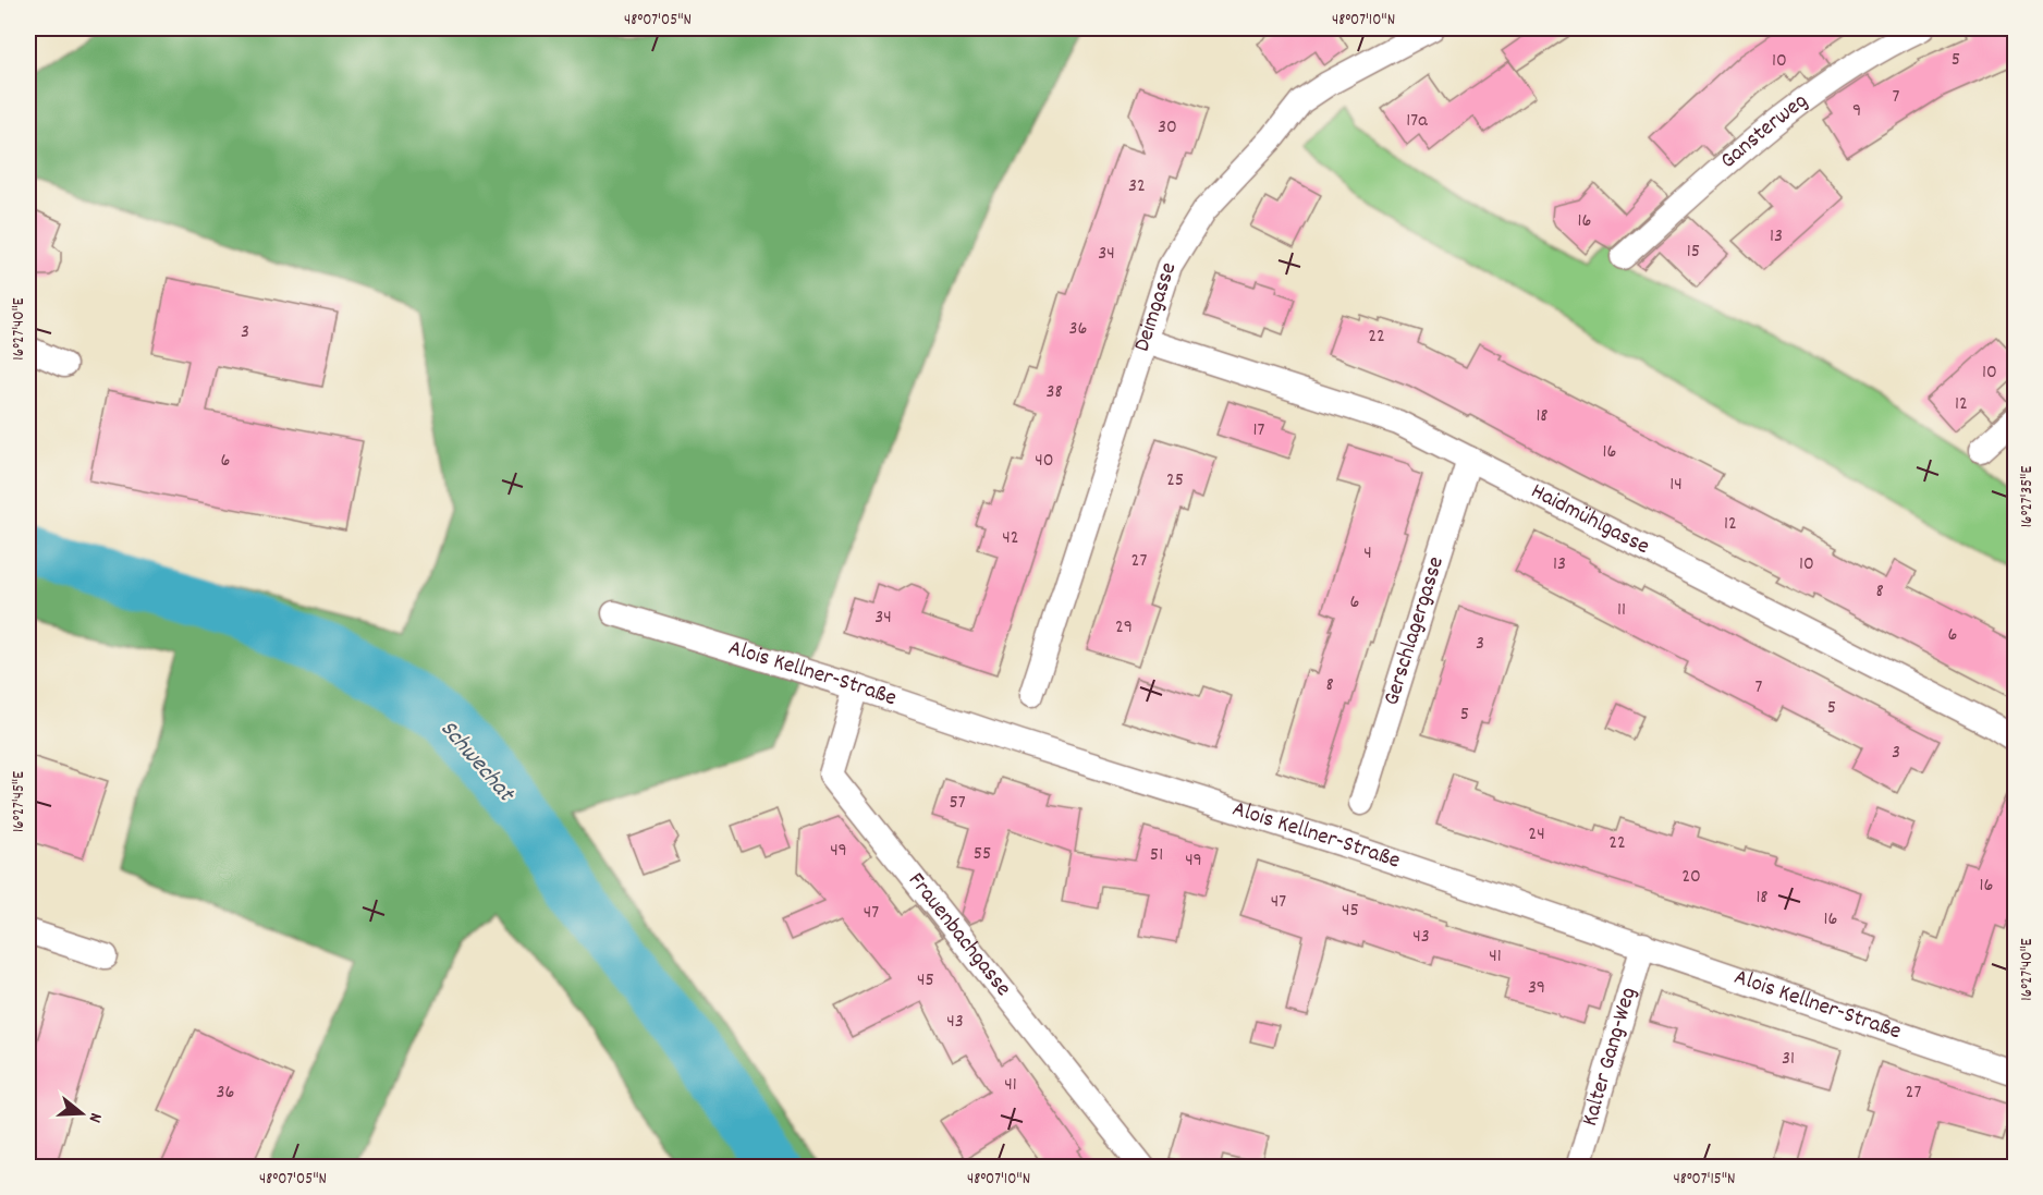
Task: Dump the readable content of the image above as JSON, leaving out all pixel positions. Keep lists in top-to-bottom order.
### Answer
{
  "streets": {
    "street": [
      "Gansterweg",
      "Deimgasse",
      "Haidmühlgasse",
      "Gerschlagergasse",
      "Alois Kellner-Straße",
      "Frauenbachgasse",
      "Kalter Gang-Weg"
    ]
  },
  "crossings": [
    ["Deimgasse", "Haidmühlgasse"],
    ["Haidmühlgasse", "Gerschlagergasse"],
    ["Alois Kellner-Straße", "Frauenbachgasse"],
    ["Alois Kellner-Straße", "Kalter Gang-Weg"]
  ],
  "water": ["Schwechat"],
  "house_numbers": [
    "5",
    "10",
    "7",
    "9",
    "17a",
    "30",
    "32",
    "16",
    "13",
    "15",
    "34",
    "36",
    "3",
    "22",
    "10",
    "38",
    "12",
    "18",
    "17",
    "16",
    "6",
    "40",
    "25",
    "14",
    "12",
    "42",
    "4",
    "27",
    "13",
    "10",
    "8",
    "6",
    "11",
    "34",
    "29",
    "6",
    "3",
    "8",
    "7",
    "5",
    "5",
    "3",
    "57",
    "24",
    "22",
    "49",
    "55",
    "51",
    "49",
    "20",
    "16",
    "18",
    "47",
    "45",
    "47",
    "16",
    "43",
    "41",
    "45",
    "39",
    "43",
    "31",
    "41",
    "36",
    "27"
  ],
  "north": "right",
  "coordinates": [
    "48°07'05\"N",
    "48°07'10\"N",
    "16°27'40\"E",
    "16°27'35\"E",
    "16°27'45\"E",
    "48°07'15\"N"
  ]
}
